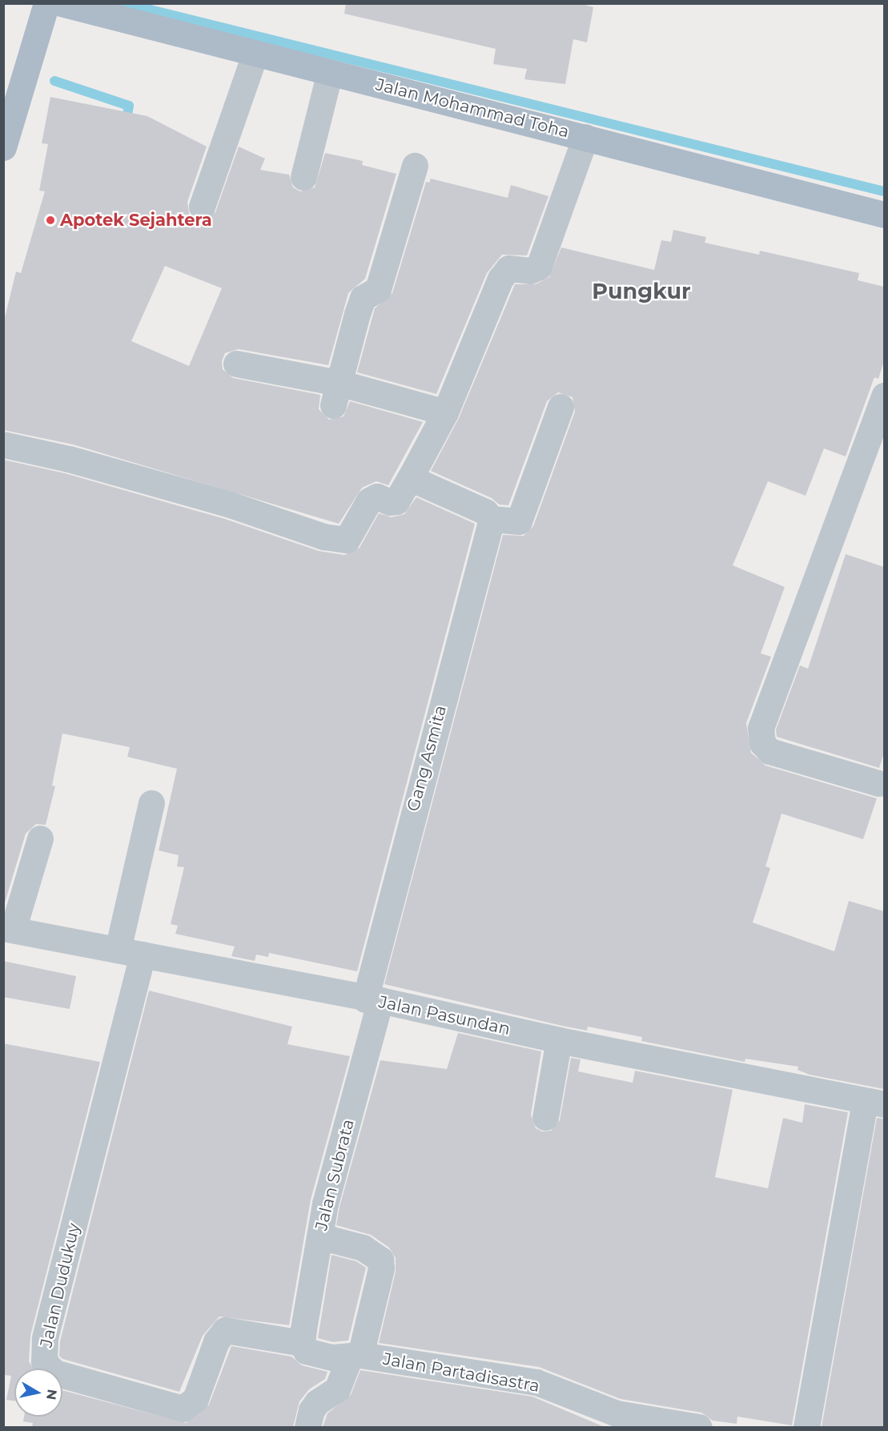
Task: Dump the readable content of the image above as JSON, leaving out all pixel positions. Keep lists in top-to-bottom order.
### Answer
{
  "streets": {
    "main road": ["Jalan Mohammad Toha"],
    "street": [
      "Gang Asmita",
      "Jalan Pasundan",
      "Jalan Subrata",
      "Jalan Dudukuy",
      "Jalan Partadisastra"
    ]
  },
  "crossings": [
    ["Gang Asmita", "Jalan Pasundan"],
    ["Gang Asmita", "Jalan Subrata"],
    ["Jalan Pasundan", "Jalan Subrata"],
    ["Jalan Pasundan", "Jalan Dudukuy"],
    ["Jalan Subrata", "Jalan Dudukuy"],
    ["Jalan Subrata", "Jalan Partadisastra"],
    ["Jalan Dudukuy", "Jalan Partadisastra"]
  ],
  "districts": ["Pungkur"],
  "places": ["Apotek Sejahtera"],
  "north": "right"
}
